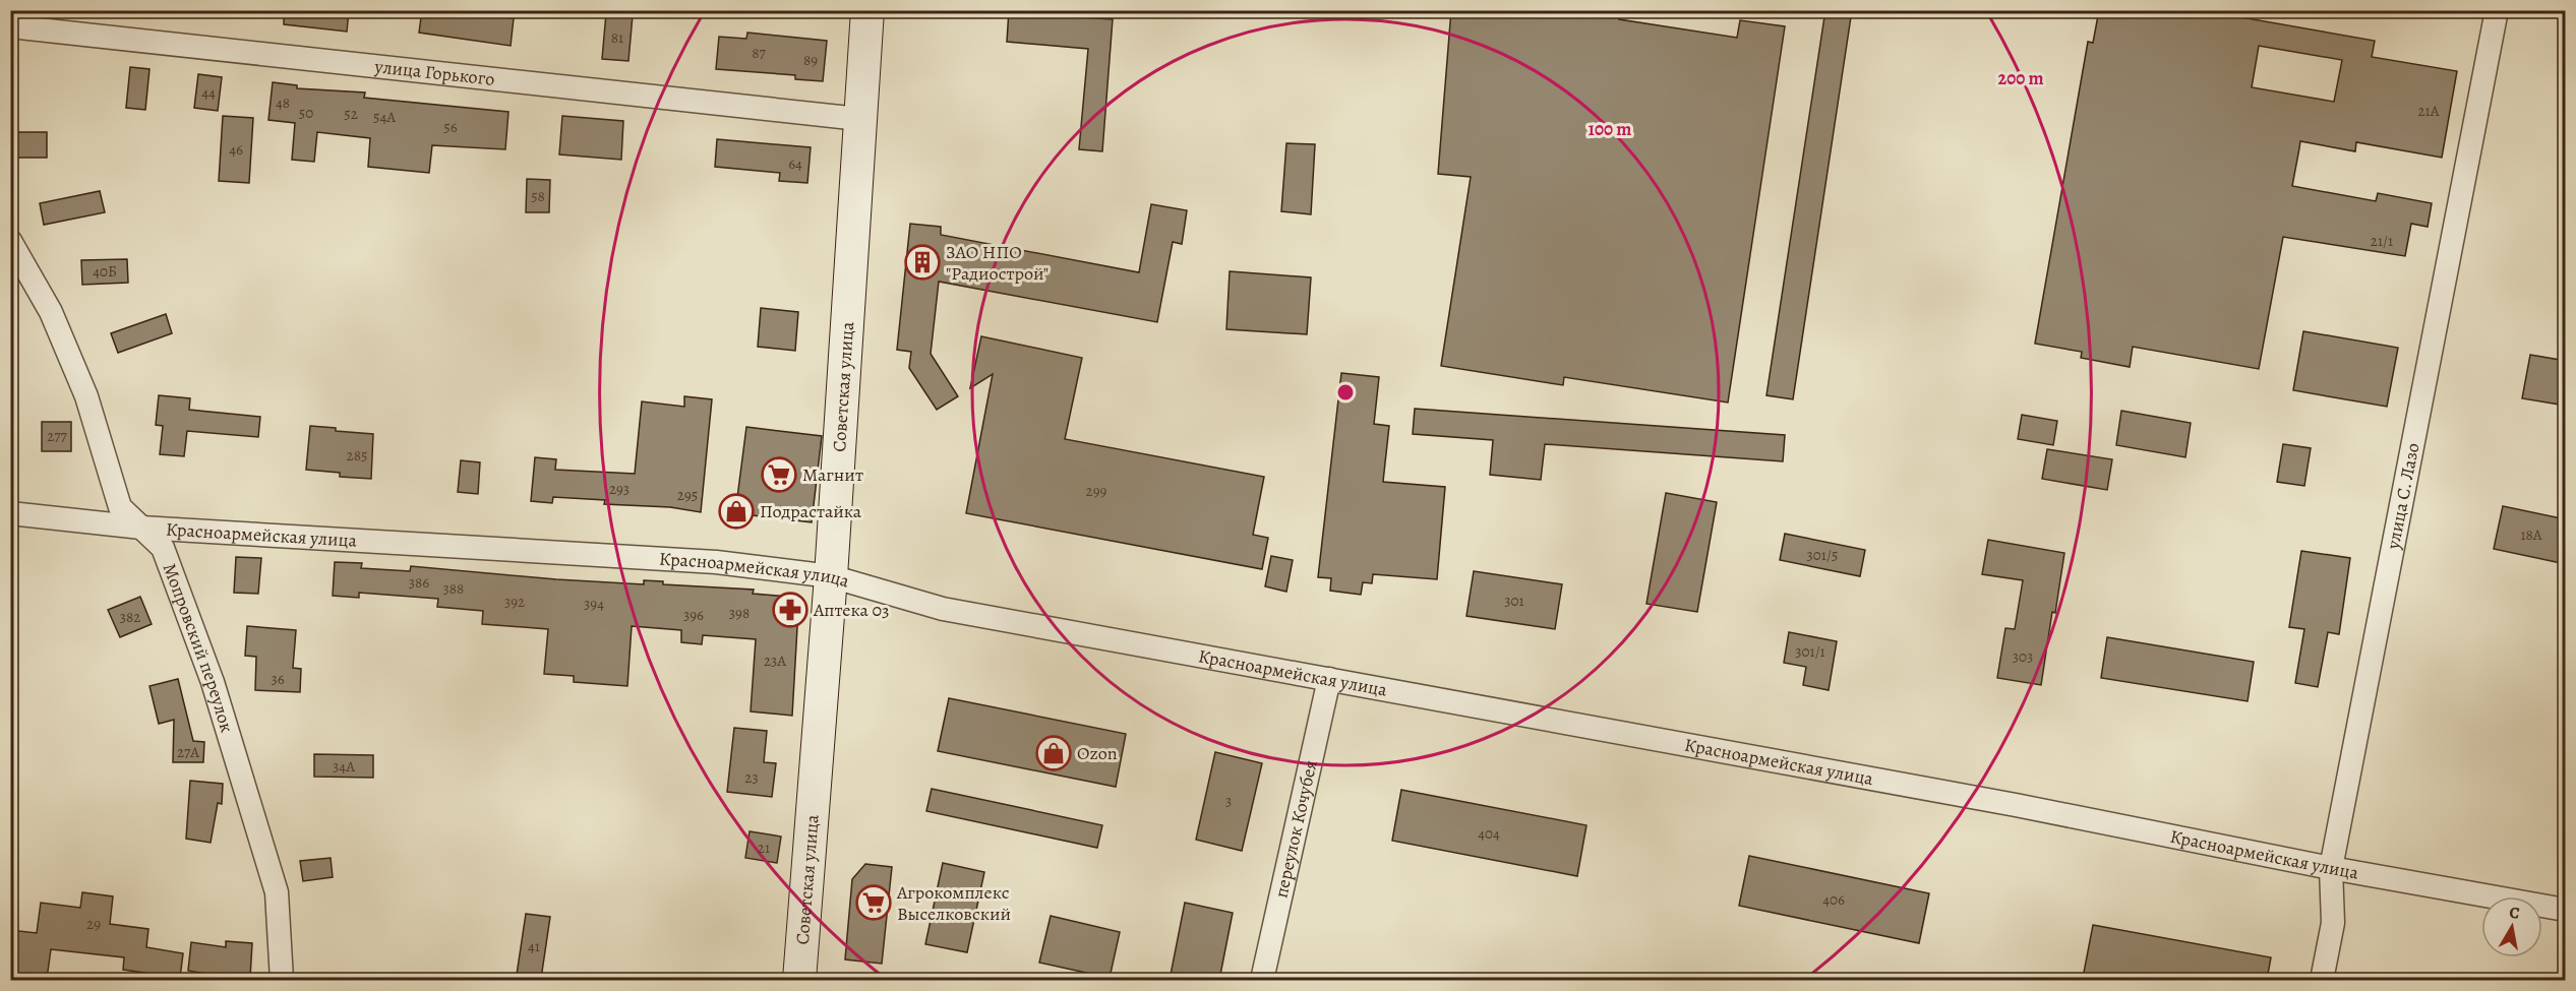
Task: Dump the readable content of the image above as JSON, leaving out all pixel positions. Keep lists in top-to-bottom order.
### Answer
{
  "streets": {
    "street": [
      "улица Горького",
      "Советская улица",
      "улица С. Лазо",
      "Красноармейская улица",
      "Мопровский переулок",
      "переулок Кочубея"
    ]
  },
  "crossings": [
    ["улица Горького", "Советская улица"],
    ["Советская улица", "Красноармейская улица"],
    ["улица С. Лазо", "Красноармейская улица"],
    ["Красноармейская улица", "Мопровский переулок"],
    ["Красноармейская улица", "переулок Кочубея"]
  ],
  "places": {
    "building": ["ЗАО НПО \"Радиострой\""],
    "supermarket": ["Магнит", "Агрокомплекс Выселковский"],
    "shop": ["Подрастайка", "Ozon"],
    "pharmacy": ["Аптека 03"]
  },
  "house_numbers": [
    "81",
    "87",
    "89",
    "44",
    "48",
    "21А",
    "50",
    "52",
    "54А",
    "56",
    "46",
    "64",
    "58",
    "21/1",
    "40Б",
    "277",
    "285",
    "293",
    "299",
    "295",
    "18А",
    "301/5",
    "386",
    "388",
    "301",
    "392",
    "394",
    "398",
    "396",
    "382",
    "301/1",
    "303",
    "23А",
    "36",
    "27А",
    "34А",
    "23",
    "3",
    "404",
    "21",
    "406",
    "29",
    "41"
  ],
  "north": "top",
  "rings": ["200 m", "100 m"]
}
